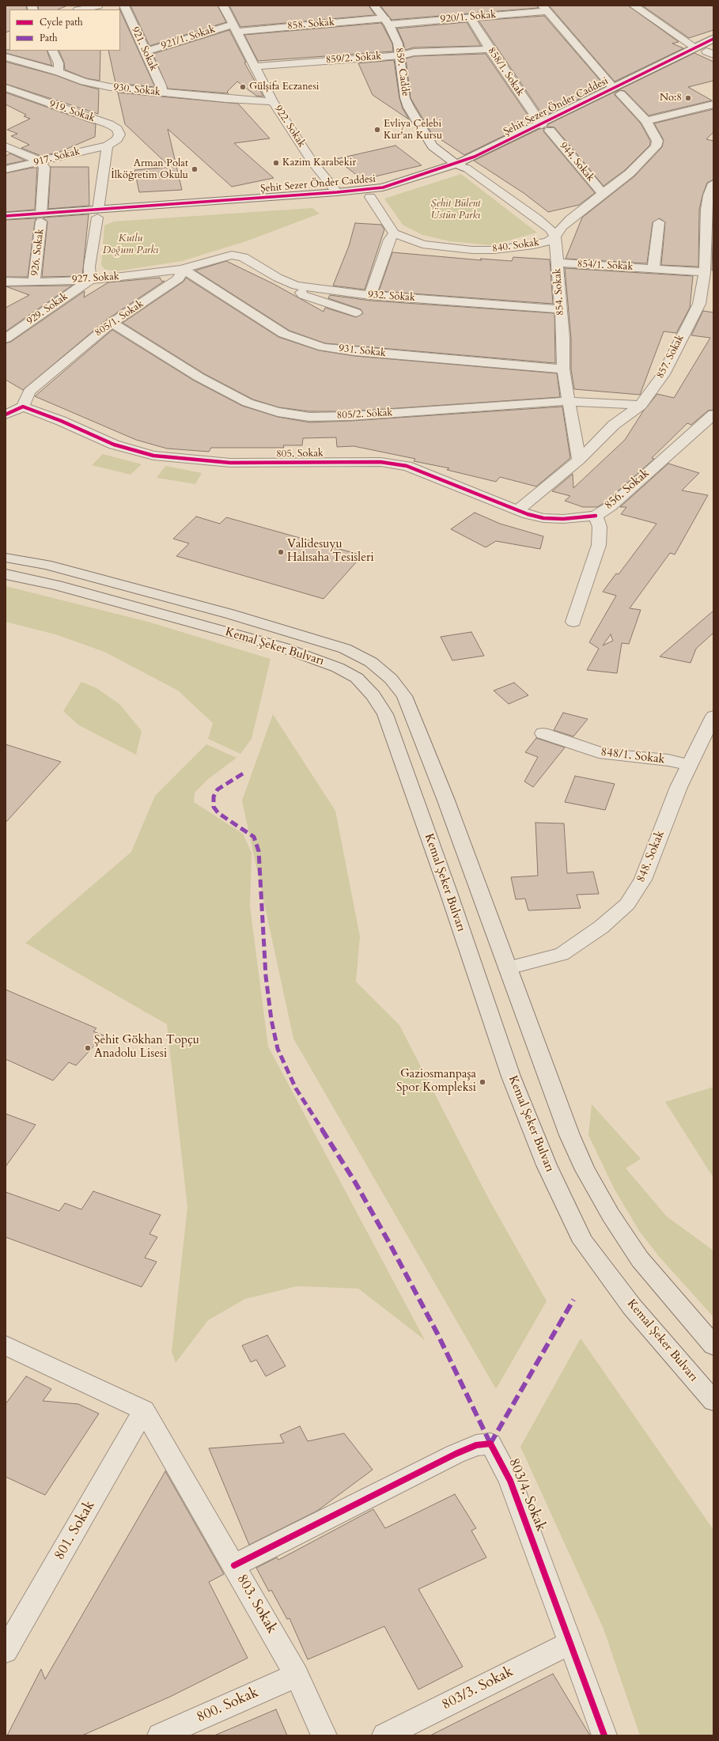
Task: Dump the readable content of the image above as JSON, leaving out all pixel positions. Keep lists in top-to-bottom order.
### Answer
{
  "streets": {
    "main road": ["Kemal Şeker Bulvarı"],
    "street": [
      "920/1. Sokak",
      "858. Sokak",
      "921/1. Sokak",
      "921. Sokak",
      "859/2. Sokak",
      "859. Cadde",
      "858/1. Sokak",
      "930. Sokak",
      "Şehit Sezer Önder Caddesi",
      "919. Sokak",
      "922. Sokak",
      "917. Sokak",
      "944. Sokak",
      "840. Sokak",
      "926. Sokak",
      "854/1. Sokak",
      "927. Sokak",
      "854. Sokak",
      "932. Sokak",
      "929. Sokak",
      "805/1. Sokak",
      "931. Sokak",
      "857. Sokak",
      "805/2. Sokak",
      "805. Sokak",
      "856. Sokak",
      "848/1. Sokak",
      "848. Sokak",
      "803/4. Sokak",
      "801. Sokak",
      "803. Sokak",
      "803/3. Sokak",
      "800. Sokak"
    ]
  },
  "crossings": [
    ["920/1. Sokak", "858. Sokak"],
    ["920/1. Sokak", "859. Cadde"],
    ["920/1. Sokak", "858/1. Sokak"],
    ["920/1. Sokak", "840. Sokak"],
    ["858. Sokak", "921/1. Sokak"],
    ["858. Sokak", "859. Cadde"],
    ["858. Sokak", "922. Sokak"],
    ["921/1. Sokak", "921. Sokak"],
    ["921/1. Sokak", "922. Sokak"],
    ["921. Sokak", "930. Sokak"],
    ["859/2. Sokak", "859. Cadde"],
    ["859/2. Sokak", "858/1. Sokak"],
    ["859/2. Sokak", "922. Sokak"],
    ["859. Cadde", "Şehit Sezer Önder Caddesi"],
    ["858/1. Sokak", "Şehit Sezer Önder Caddesi"],
    ["858/1. Sokak", "944. Sokak"],
    ["930. Sokak", "922. Sokak"],
    ["Şehit Sezer Önder Caddesi", "922. Sokak"],
    ["Şehit Sezer Önder Caddesi", "944. Sokak"],
    ["Şehit Sezer Önder Caddesi", "840. Sokak"],
    ["Şehit Sezer Önder Caddesi", "926. Sokak"],
    ["919. Sokak", "917. Sokak"],
    ["917. Sokak", "926. Sokak"],
    ["944. Sokak", "840. Sokak"],
    ["840. Sokak", "854. Sokak"],
    ["926. Sokak", "927. Sokak"],
    ["854/1. Sokak", "854. Sokak"],
    ["854/1. Sokak", "857. Sokak"],
    ["927. Sokak", "932. Sokak"],
    ["927. Sokak", "929. Sokak"],
    ["927. Sokak", "805/1. Sokak"],
    ["927. Sokak", "931. Sokak"],
    ["854. Sokak", "932. Sokak"],
    ["854. Sokak", "931. Sokak"],
    ["854. Sokak", "857. Sokak"],
    ["854. Sokak", "805/2. Sokak"],
    ["932. Sokak", "805/1. Sokak"],
    ["932. Sokak", "931. Sokak"],
    ["805/1. Sokak", "931. Sokak"],
    ["805/1. Sokak", "805/2. Sokak"],
    ["805/1. Sokak", "805. Sokak"],
    ["857. Sokak", "805/2. Sokak"],
    ["857. Sokak", "805. Sokak"],
    ["805. Sokak", "856. Sokak"],
    ["Kemal Şeker Bulvarı", "848. Sokak"],
    ["848/1. Sokak", "848. Sokak"],
    ["803/4. Sokak", "803. Sokak"],
    ["803/4. Sokak", "803/3. Sokak"],
    ["801. Sokak", "803. Sokak"],
    ["803. Sokak", "800. Sokak"]
  ],
  "parks": ["Şehit Bülent Üstün Parkı", "Kutlu Doğum Parkı"],
  "places": [
    "Gülşifa Eczanesi",
    "No:8",
    "Evliya Çelebi Kur'an Kursu",
    "Kazim Karabekir",
    "Arman Polat İlköğretim Okulu",
    "Validesuyu Halısaha Tesisleri",
    "Şehit Gökhan Topçu Anadolu Lisesi",
    "Gaziosmanpaşa Spor Kompleksi"
  ],
  "legend": ["Cycle path", "Path"]
}
